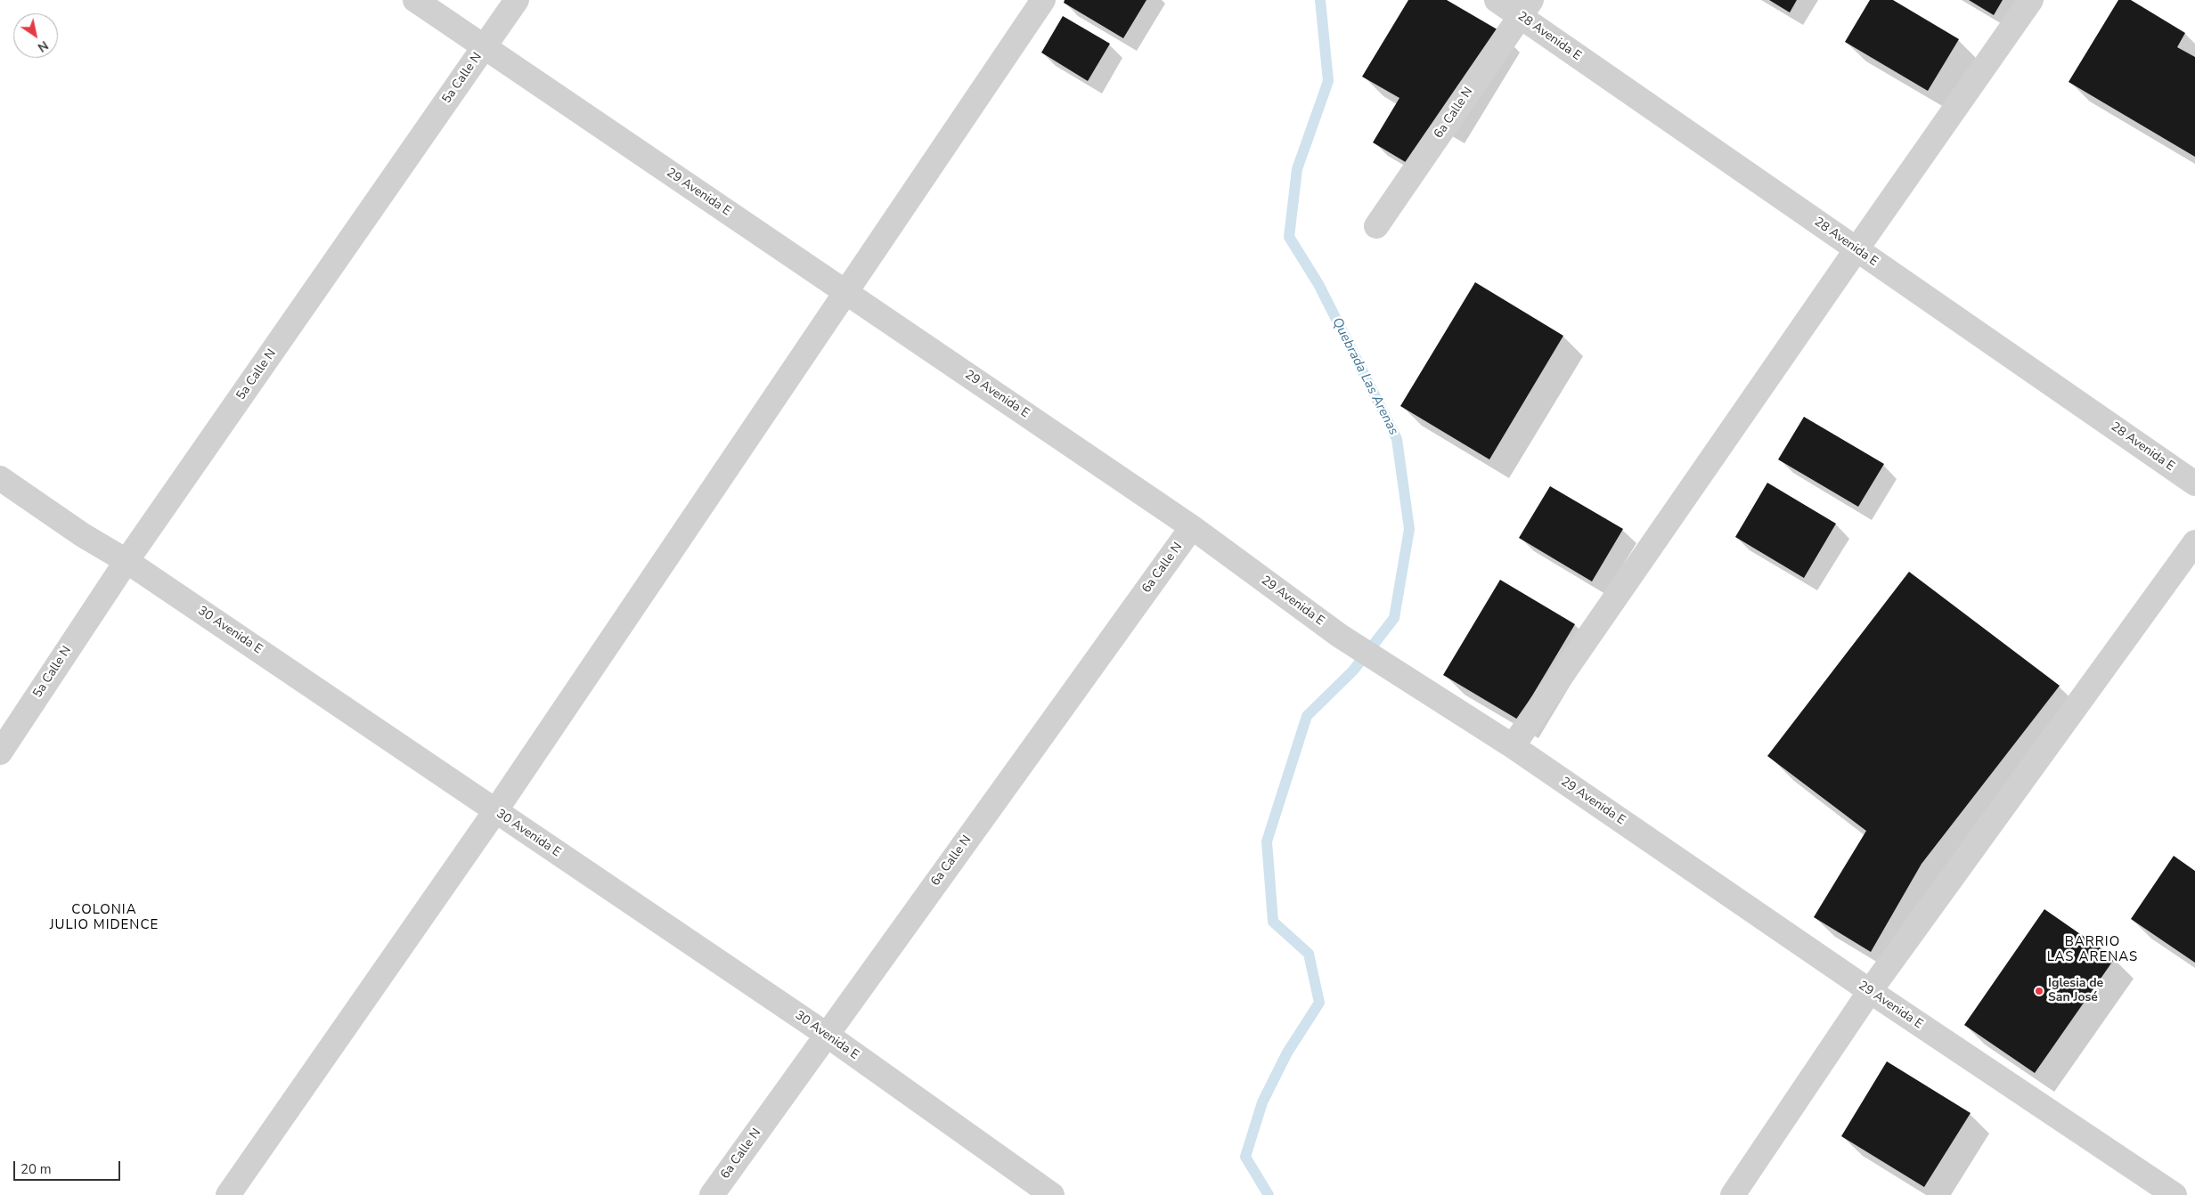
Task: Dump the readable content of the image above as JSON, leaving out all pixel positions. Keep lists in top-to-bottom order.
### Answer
{
  "streets": {
    "street": [
      "28 Avenida E",
      "5a Calle N",
      "6a Calle N",
      "29 Avenida E",
      "30 Avenida E"
    ]
  },
  "crossings": [
    ["28 Avenida E", "6a Calle N"],
    ["5a Calle N", "29 Avenida E"],
    ["5a Calle N", "30 Avenida E"],
    ["6a Calle N", "29 Avenida E"],
    ["6a Calle N", "30 Avenida E"]
  ],
  "districts": ["COLONIA JULIO MIDENCE", "BARRIO LAS ARENAS"],
  "water": ["Quebrada Las Arenas"],
  "places": ["Iglesia de San José"],
  "scale_bar": "20 m",
  "north": "bottom right"
}
